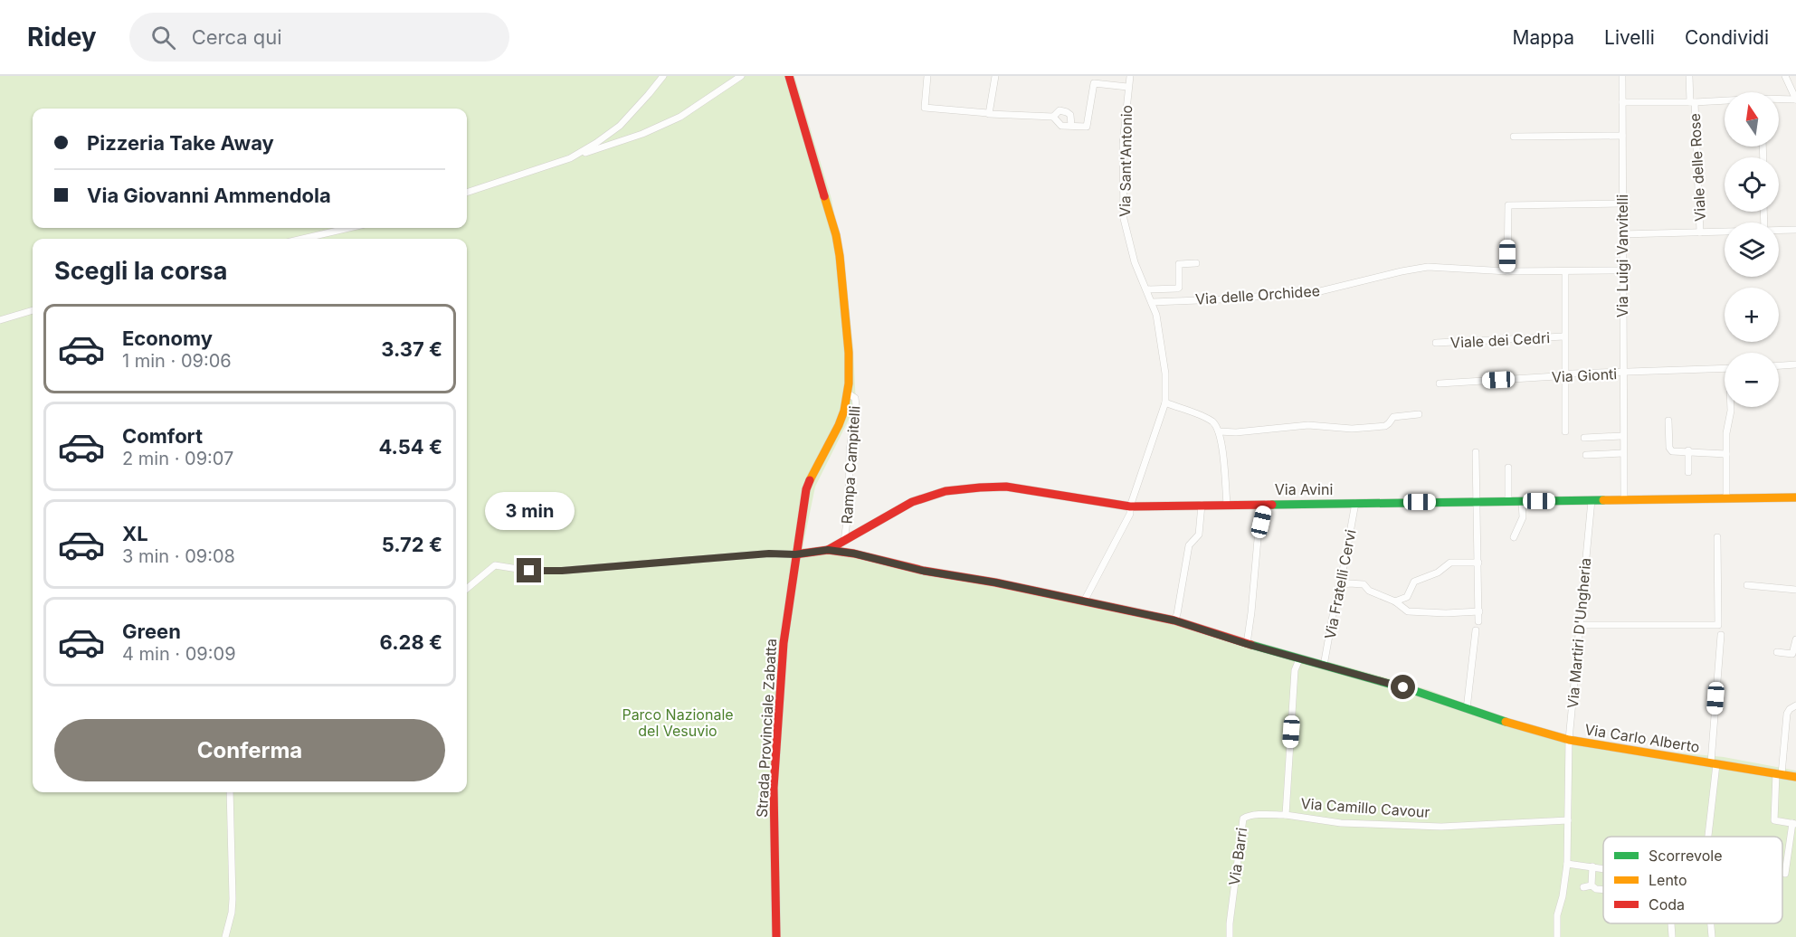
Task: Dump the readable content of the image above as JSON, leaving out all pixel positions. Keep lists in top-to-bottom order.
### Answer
{
  "streets": {
    "street": [
      "Via Sant'Antonio",
      "Viale delle Rose",
      "Via Luigi Vanvitelli",
      "Via delle Orchidee",
      "Viale dei Cedri",
      "Via Gionti",
      "Rampa Campitelli",
      "Via Avini",
      "Via Fratelli Cervi",
      "Via Martiri D'Ungheria",
      "Strada Provinciale Zabatta",
      "Via Carlo Alberto",
      "Via Camillo Cavour",
      "Via Barri"
    ]
  },
  "crossings": [
    ["Via Sant'Antonio", "Via delle Orchidee"],
    ["Via Sant'Antonio", "Via Avini"],
    ["Via Luigi Vanvitelli", "Via delle Orchidee"],
    ["Via Luigi Vanvitelli", "Via Gionti"],
    ["Via Luigi Vanvitelli", "Via Avini"],
    ["Via Gionti", "Via Avini"],
    ["Rampa Campitelli", "Via Avini"],
    ["Rampa Campitelli", "Strada Provinciale Zabatta"],
    ["Via Avini", "Via Fratelli Cervi"],
    ["Via Avini", "Via Martiri D'Ungheria"],
    ["Via Martiri D'Ungheria", "Via Carlo Alberto"],
    ["Via Martiri D'Ungheria", "Via Camillo Cavour"],
    ["Via Camillo Cavour", "Via Barri"]
  ],
  "parks": ["Parco Nazionale del Vesuvio"],
  "legend": ["Scorrevole", "Lento", "Coda"],
  "north": "top",
  "page": {
    "header": "Ridey",
    "search": "Cerca qui",
    "nav": ["Mappa", "Livelli", "Condividi"],
    "map_buttons": ["+", "−"],
    "banner": ["Pizzeria Take Away", "Via Giovanni Ammendola"],
    "heading": "Scegli la corsa",
    "list": [
      {
        "name": "Economy",
        "note": "1 min · 09:06",
        "value": "3.37 €"
      },
      {
        "name": "Comfort",
        "note": "2 min · 09:07",
        "value": "4.54 €"
      },
      {
        "name": "XL",
        "note": "3 min · 09:08",
        "value": "5.72 €"
      },
      {
        "name": "Green",
        "note": "4 min · 09:09",
        "value": "6.28 €"
      }
    ],
    "bubble": "3 min",
    "buttons": "Conferma"
  }
}
